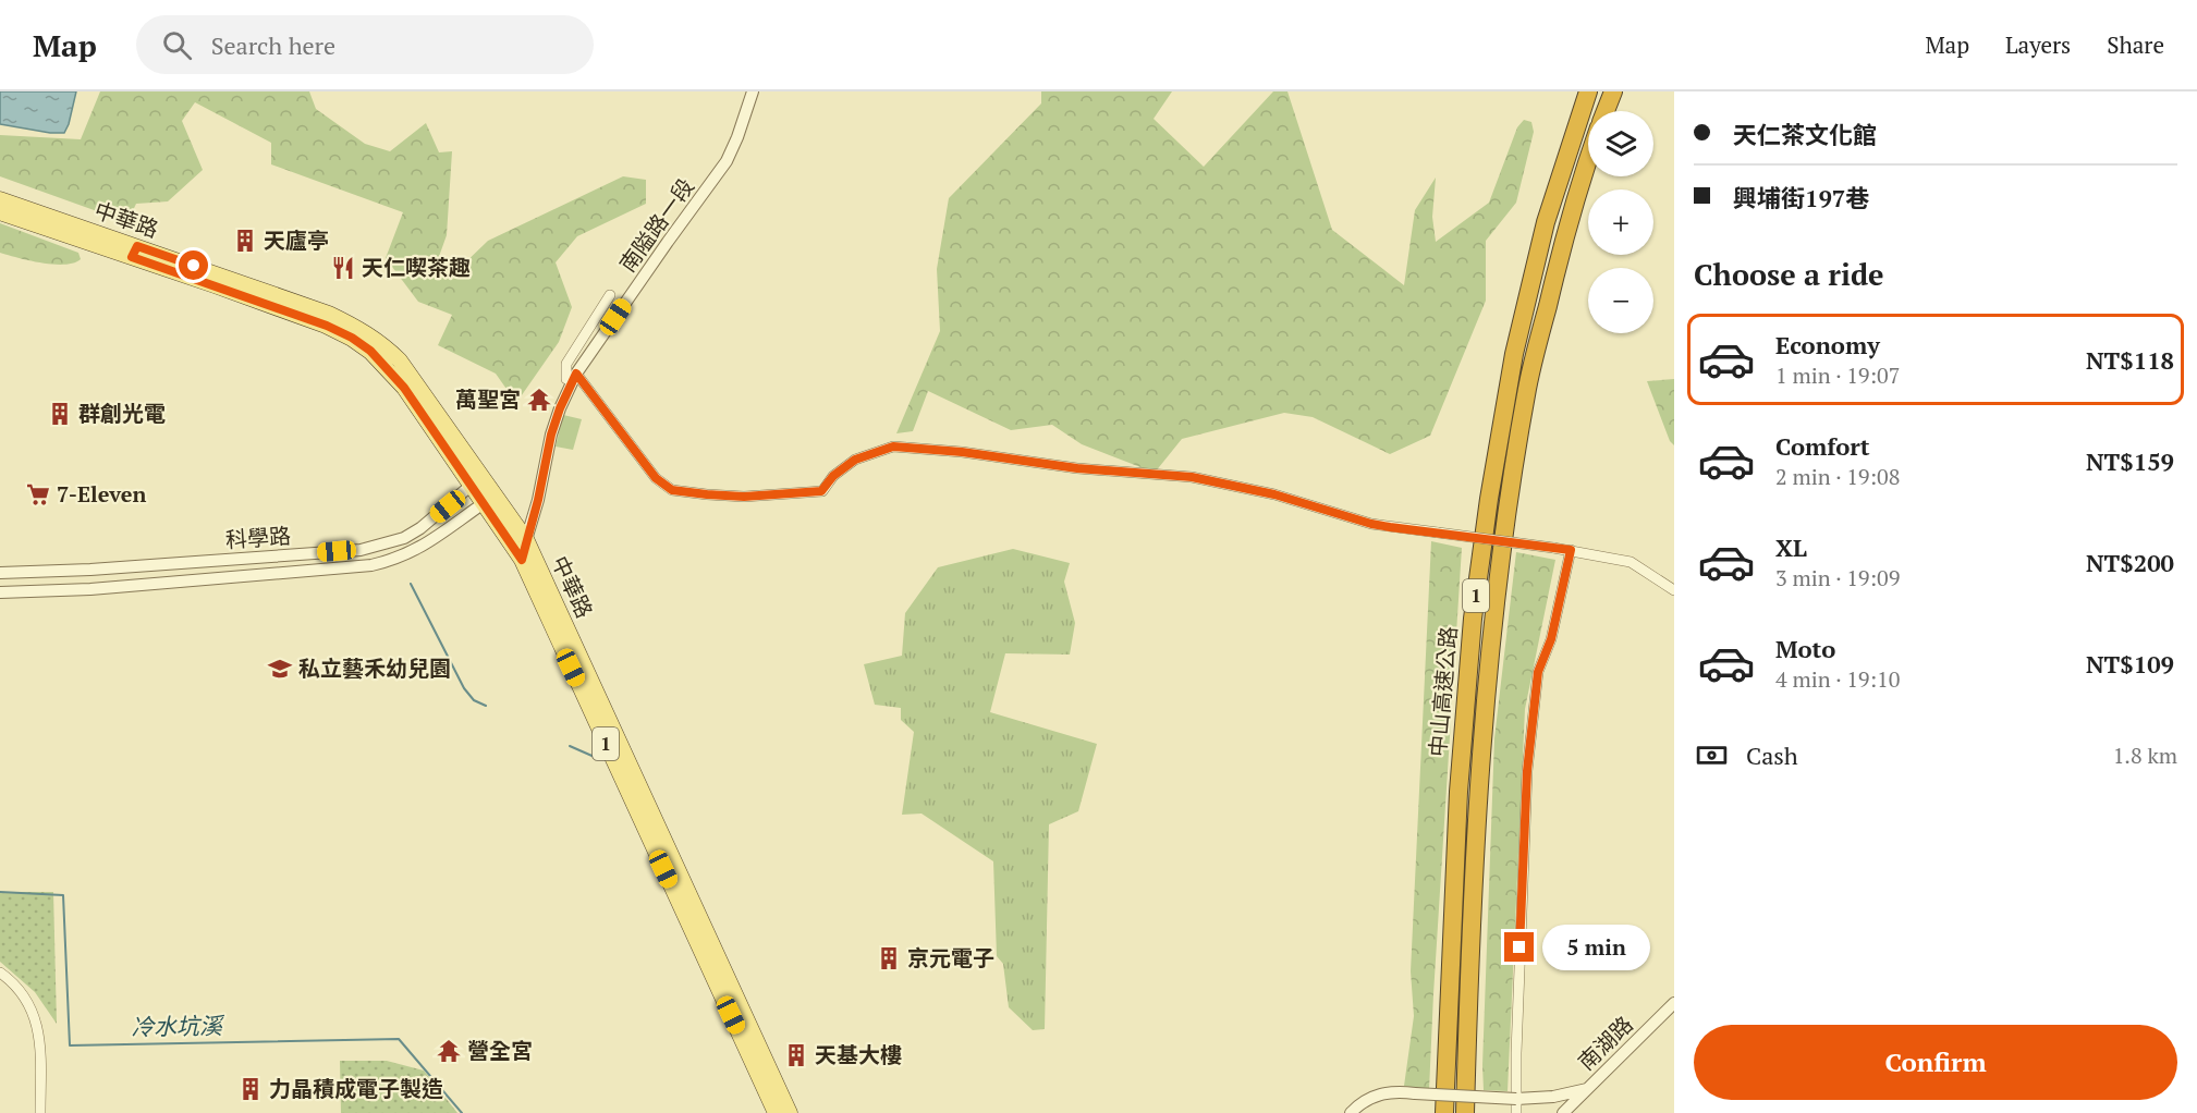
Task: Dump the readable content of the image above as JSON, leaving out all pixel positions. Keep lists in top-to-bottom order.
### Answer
{
  "streets": {
    "highway": ["1", "中山高速公路"],
    "main road": ["中華路"],
    "street": ["南隘路一段", "科學路", "南湖路"]
  },
  "crossings": [
    ["中華路", "南隘路一段"],
    ["中華路", "科學路"]
  ],
  "water": ["冷水坑溪"],
  "places": {
    "building": [
      "天廬亭",
      "群創光電",
      "京元電子",
      "天基大樓",
      "力晶積成電子製造"
    ],
    "restaurant": ["天仁喫茶趣"],
    "temple": ["萬聖宮", "營全宮"],
    "supermarket": ["7-Eleven"],
    "school or university": ["私立藝禾幼兒園"]
  },
  "page": {
    "header": "Map",
    "search": "Search here",
    "nav": ["Map", "Layers", "Share"],
    "banner": ["天仁茶文化館", "興埔街197巷"],
    "map_buttons": ["+", "−"],
    "heading": "Choose a ride",
    "list": [
      {
        "name": "Economy",
        "note": "1 min · 19:07",
        "value": "NT$118"
      },
      {
        "name": "Comfort",
        "note": "2 min · 19:08",
        "value": "NT$159"
      },
      {
        "name": "XL",
        "note": "3 min · 19:09",
        "value": "NT$200"
      },
      {
        "name": "Moto",
        "note": "4 min · 19:10",
        "value": "NT$109"
      }
    ],
    "pay": ["Cash", "1.8 km"],
    "bubble": "5 min",
    "buttons": "Confirm"
  }
}
